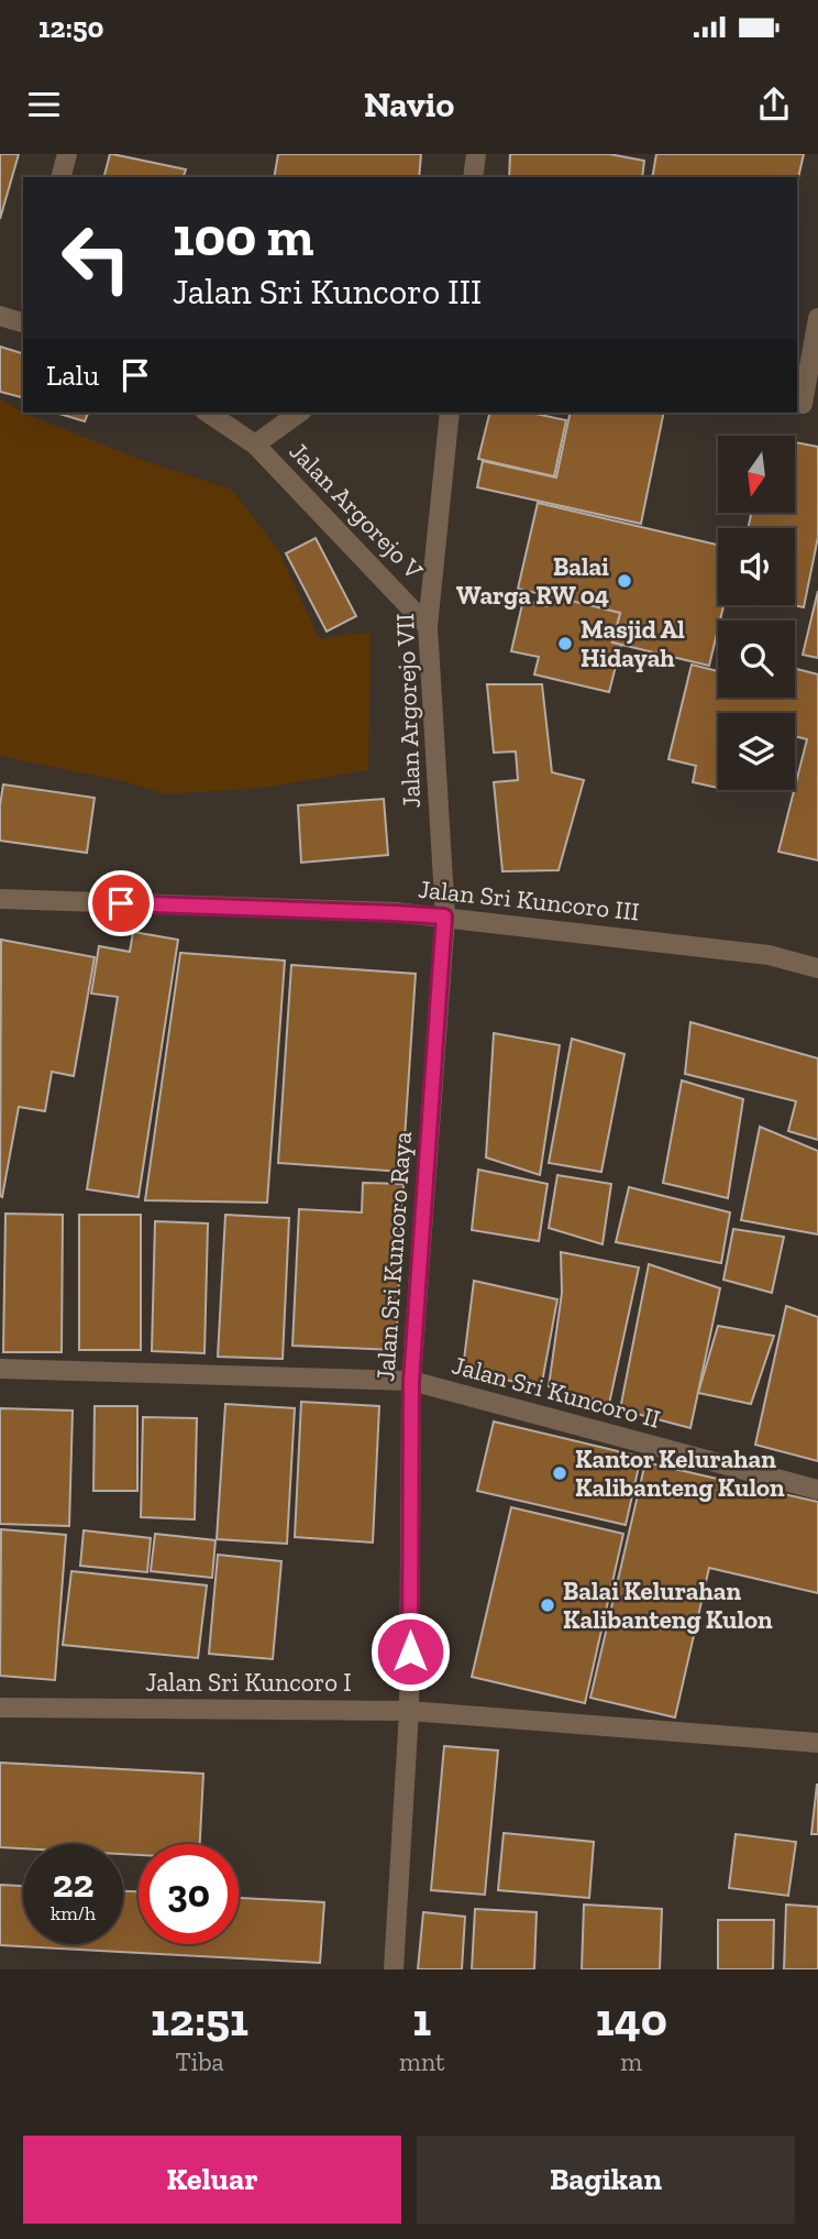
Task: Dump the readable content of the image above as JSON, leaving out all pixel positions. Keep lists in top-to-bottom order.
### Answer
{
  "streets": {
    "street": [
      "Jalan Argorejo V",
      "Jalan Argorejo VII",
      "Jalan Sri Kuncoro III",
      "Jalan Sri Kuncoro Raya",
      "Jalan Sri Kuncoro II",
      "Jalan Sri Kuncoro I"
    ]
  },
  "crossings": [
    ["Jalan Argorejo V", "Jalan Argorejo VII"],
    ["Jalan Argorejo VII", "Jalan Sri Kuncoro III"],
    ["Jalan Argorejo VII", "Jalan Sri Kuncoro Raya"],
    ["Jalan Sri Kuncoro III", "Jalan Sri Kuncoro Raya"],
    ["Jalan Sri Kuncoro Raya", "Jalan Sri Kuncoro II"],
    ["Jalan Sri Kuncoro Raya", "Jalan Sri Kuncoro I"]
  ],
  "places": [
    "Balai Warga RW 04",
    "Masjid Al Hidayah",
    "Kantor Kelurahan Kalibanteng Kulon",
    "Balai Kelurahan Kalibanteng Kulon"
  ],
  "north": "bottom",
  "page": {
    "status": "12:50",
    "header": "Navio",
    "turn": ["100 m", "Jalan Sri Kuncoro III"],
    "then": "Lalu",
    "speed": "22 km/h",
    "limit": "30",
    "eta": [
      "12:51",
      "Tiba",
      "1",
      "mnt",
      "140",
      "m"
    ],
    "buttons": ["Keluar", "Bagikan"]
  }
}
